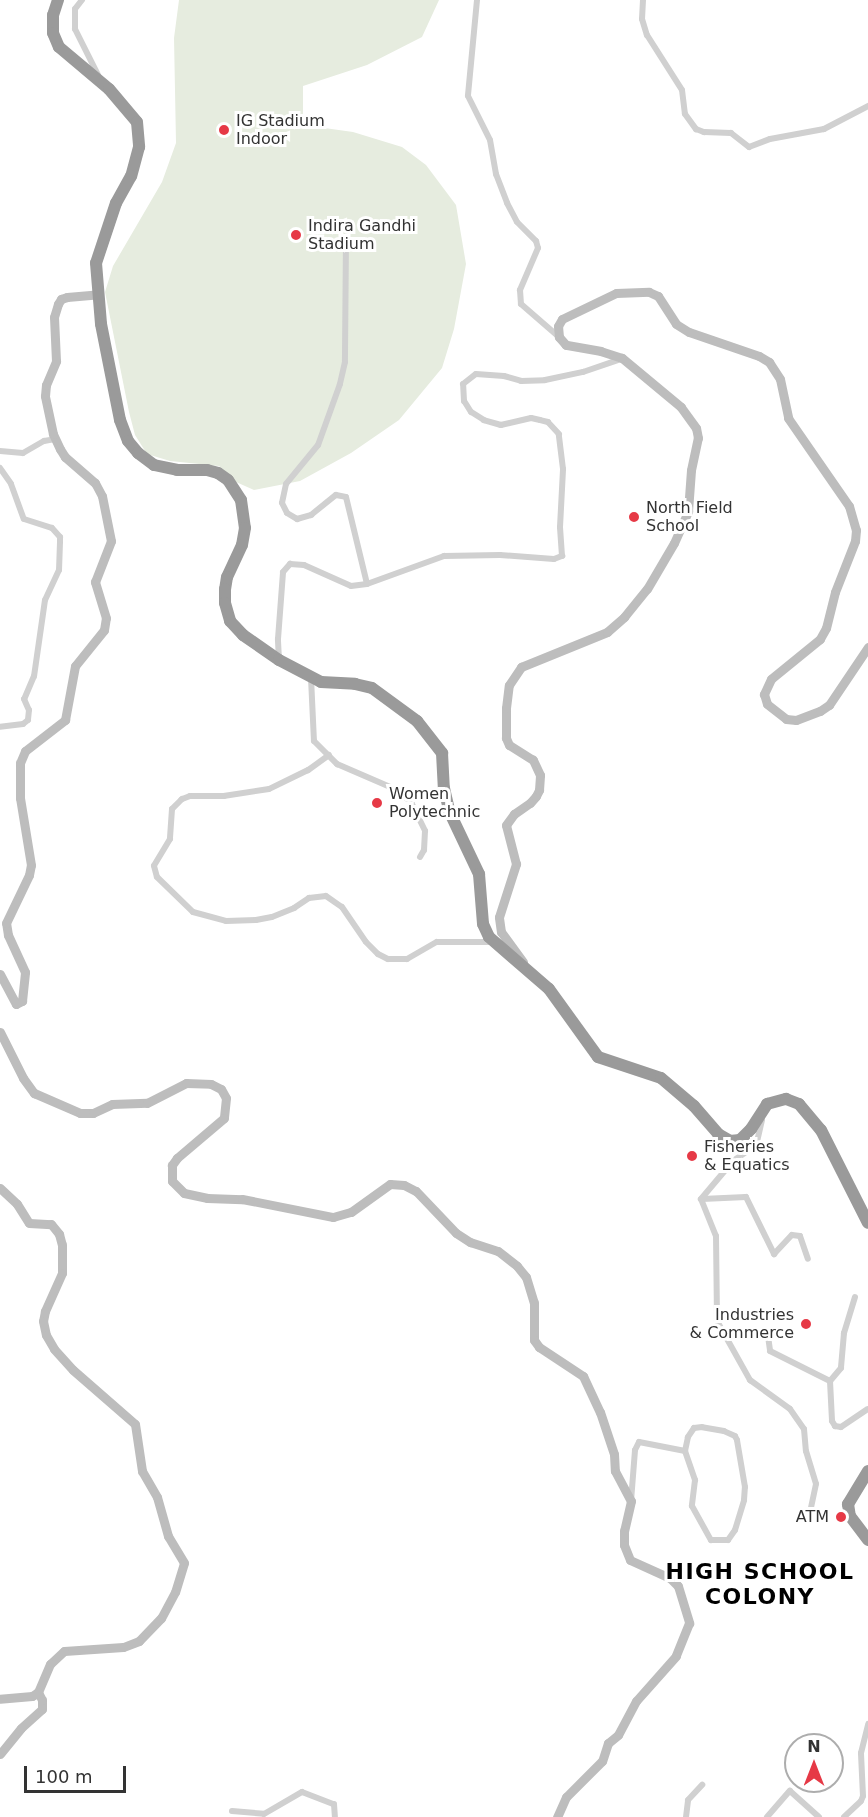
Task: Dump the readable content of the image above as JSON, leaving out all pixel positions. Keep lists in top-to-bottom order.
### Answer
{
  "districts": ["HIGH SCHOOL COLONY"],
  "places": [
    "IG Stadium Indoor",
    "Indira Gandhi Stadium",
    "North Field School",
    "Women Polytechnic",
    "Fisheries & Equatics",
    "Industries & Commerce",
    "ATM"
  ],
  "scale_bar": "100 m",
  "north": "top"
}
